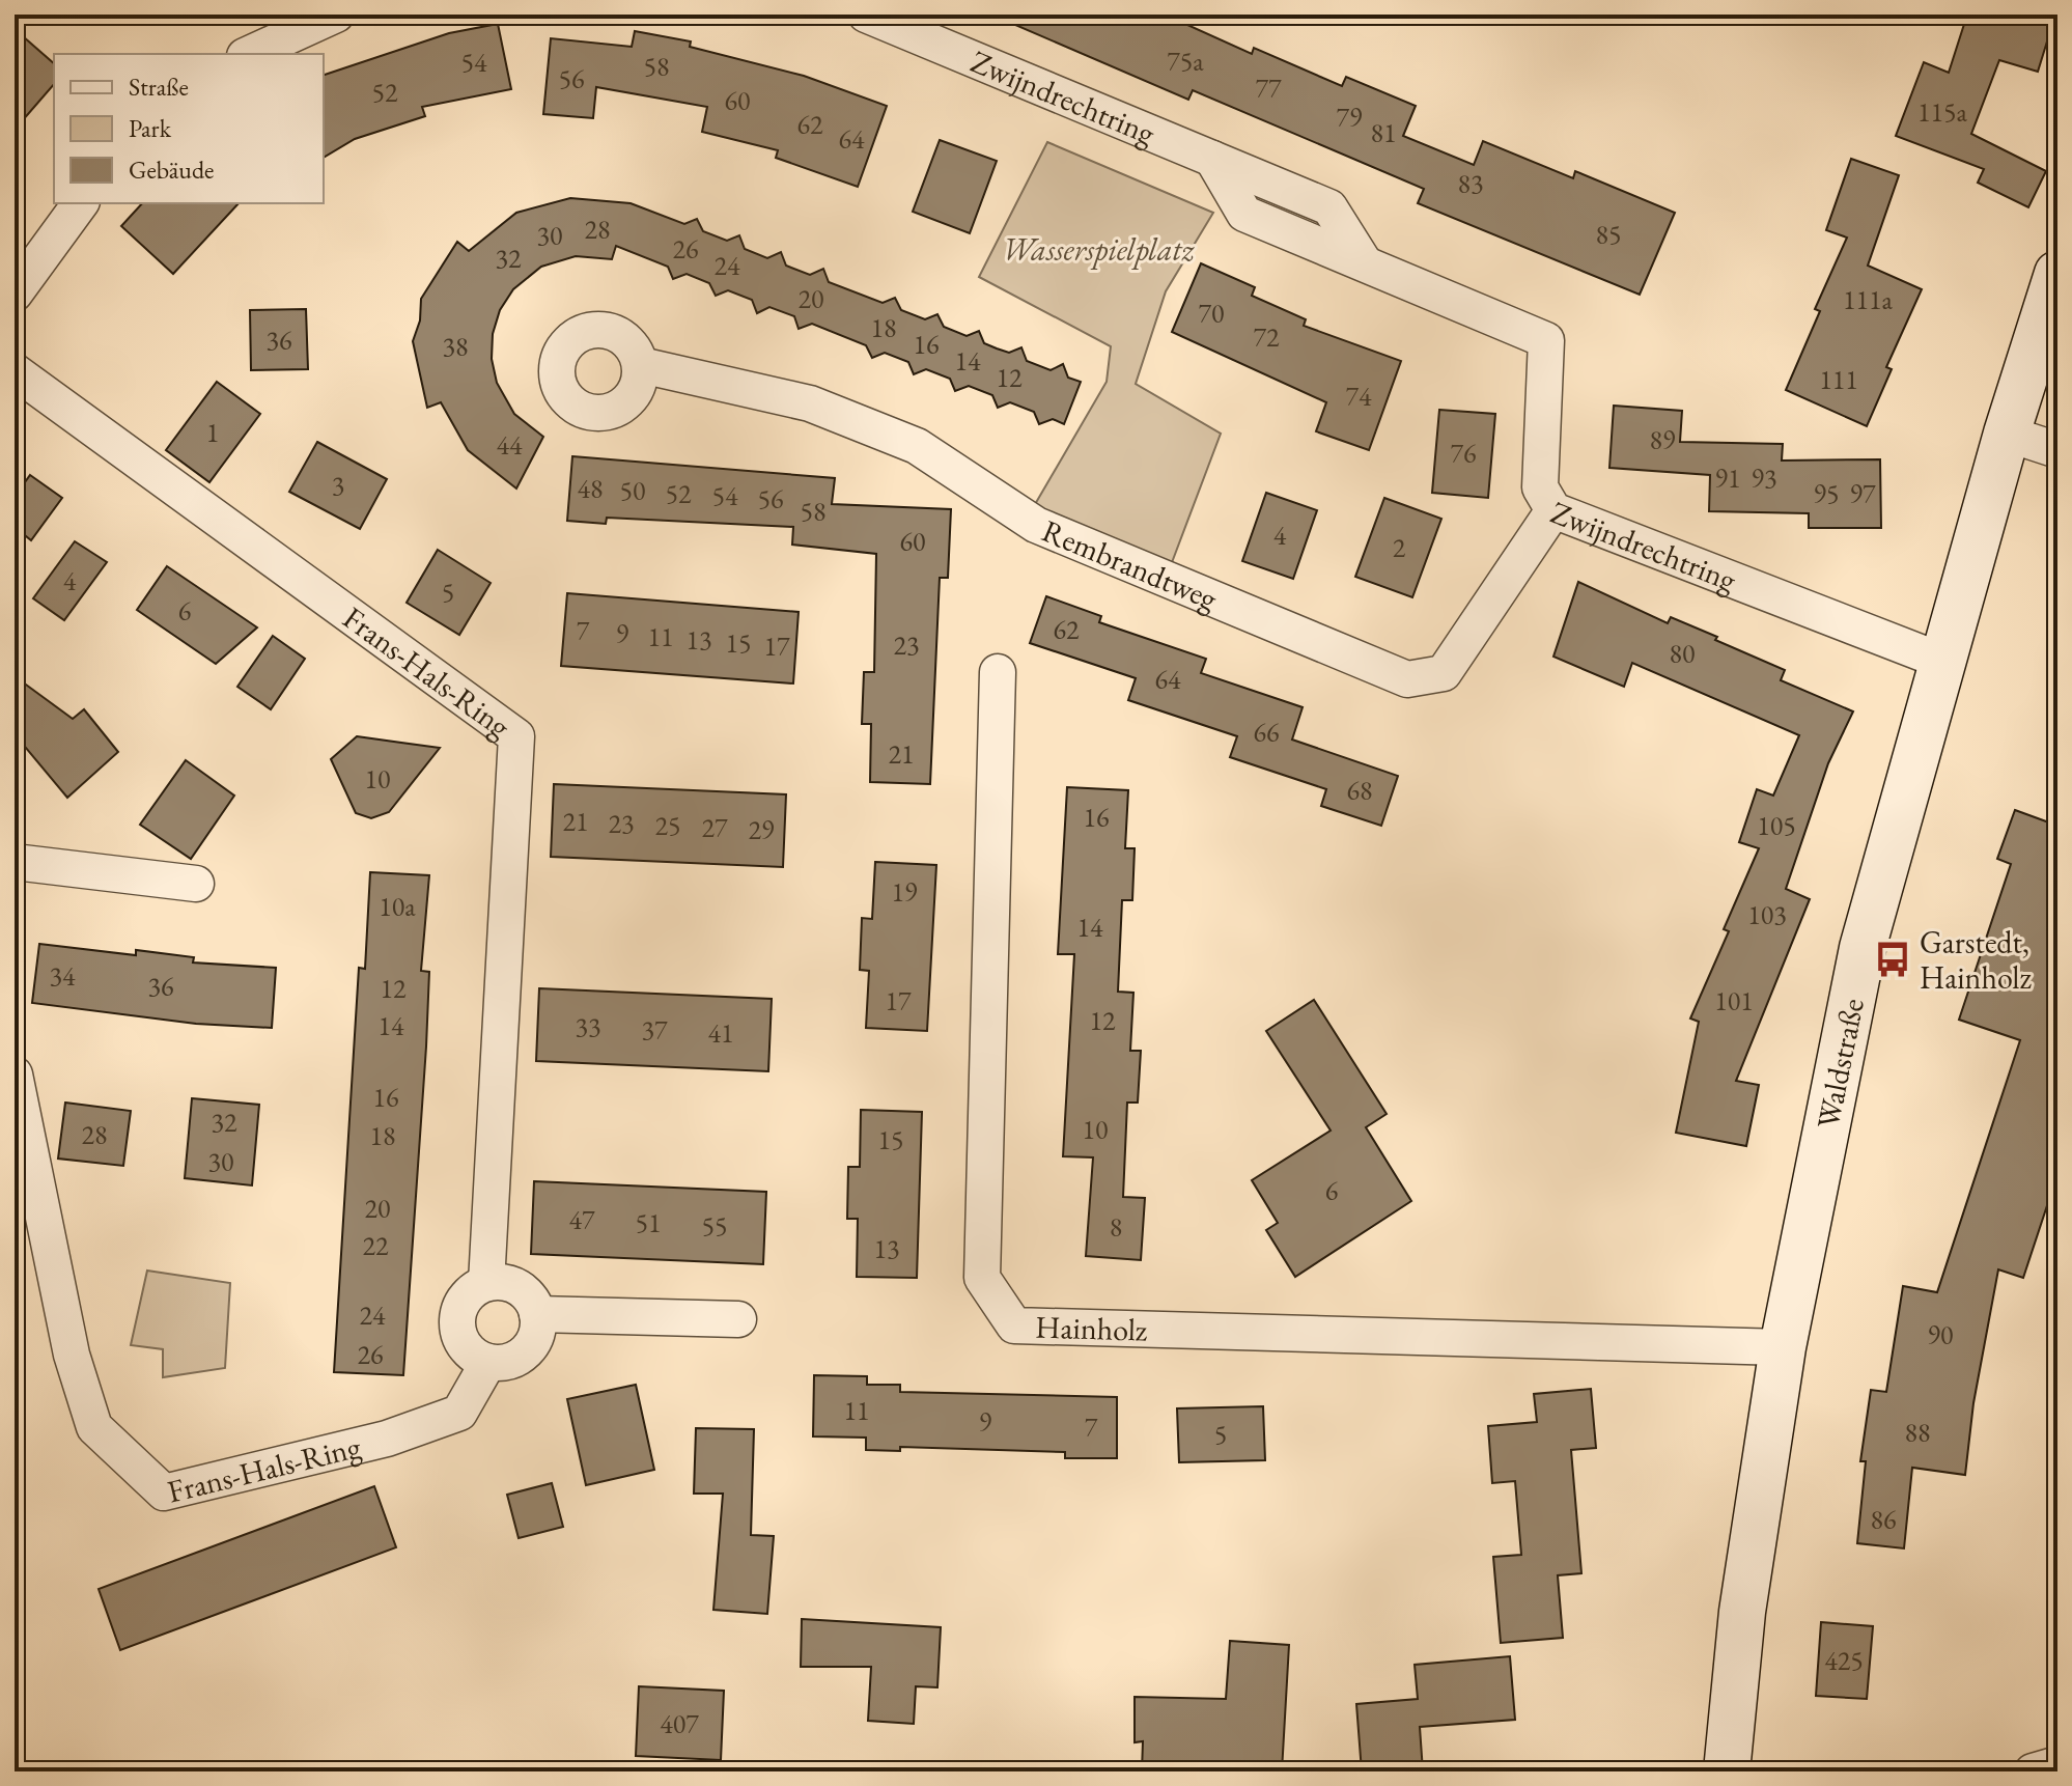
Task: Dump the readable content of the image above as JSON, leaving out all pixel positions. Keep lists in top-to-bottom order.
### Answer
{
  "streets": {
    "street": [
      "Zwijndrechtring",
      "Rembrandtweg",
      "Frans-Hals-Ring",
      "Waldstraße",
      "Hainholz"
    ]
  },
  "crossings": [
    ["Zwijndrechtring", "Rembrandtweg"],
    ["Zwijndrechtring", "Waldstraße"],
    ["Waldstraße", "Hainholz"]
  ],
  "parks": ["Wasserspielplatz"],
  "places": {
    "bus stop": ["Garstedt, Hainholz"]
  },
  "house_numbers": [
    "75a",
    "54",
    "58",
    "56",
    "77",
    "52",
    "60",
    "115a",
    "79",
    "62",
    "81",
    "64",
    "83",
    "28",
    "85",
    "30",
    "26",
    "32",
    "24",
    "20",
    "111a",
    "70",
    "18",
    "72",
    "36",
    "16",
    "38",
    "14",
    "12",
    "111",
    "74",
    "1",
    "89",
    "44",
    "76",
    "91",
    "93",
    "3",
    "48",
    "50",
    "52",
    "95",
    "97",
    "54",
    "56",
    "58",
    "4",
    "60",
    "2",
    "4",
    "5",
    "6",
    "62",
    "7",
    "9",
    "11",
    "13",
    "15",
    "23",
    "17",
    "80",
    "64",
    "66",
    "21",
    "10",
    "68",
    "16",
    "21",
    "23",
    "25",
    "105",
    "27",
    "29",
    "19",
    "10a",
    "103",
    "14",
    "34",
    "36",
    "12",
    "17",
    "101",
    "12",
    "14",
    "33",
    "37",
    "41",
    "16",
    "32",
    "10",
    "28",
    "18",
    "15",
    "30",
    "6",
    "20",
    "47",
    "51",
    "55",
    "8",
    "22",
    "13",
    "24",
    "90",
    "26",
    "11",
    "9",
    "7",
    "88",
    "5",
    "86",
    "425",
    "407"
  ],
  "legend": ["Straße", "Park", "Gebäude"]
}
